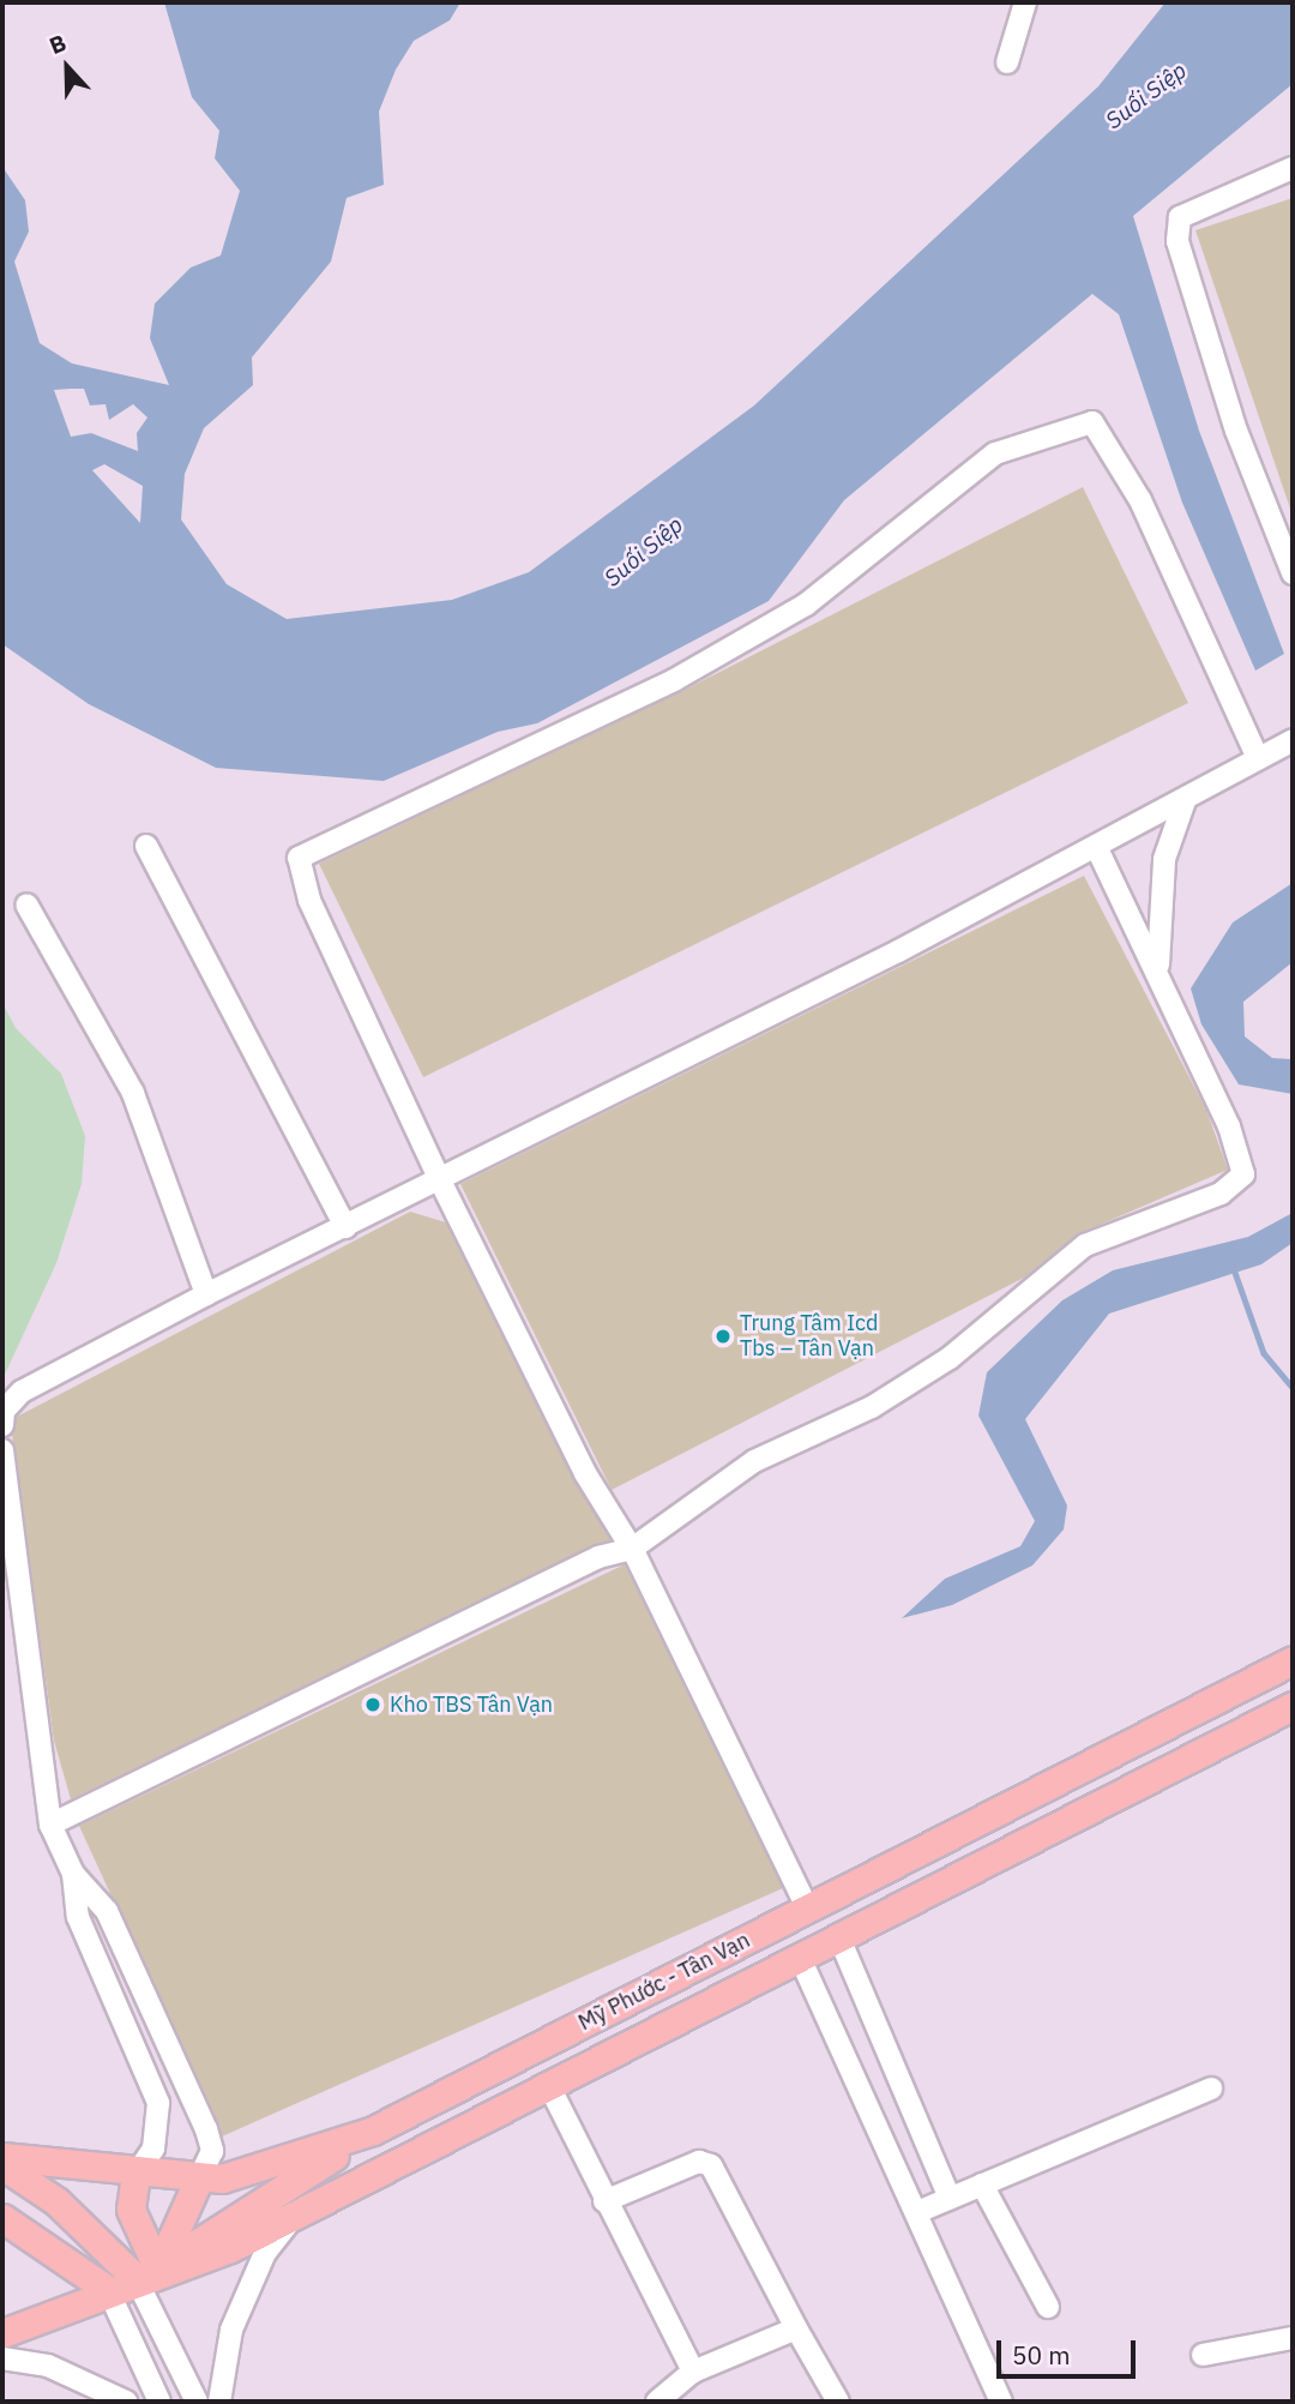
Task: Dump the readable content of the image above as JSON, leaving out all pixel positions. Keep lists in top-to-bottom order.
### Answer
{
  "streets": {
    "main road": ["Mỹ Phước - Tân Vạn"]
  },
  "water": ["Suối Siệp"],
  "places": ["Trung Tâm Icd Tbs – Tân Vạn", "Kho TBS Tân Vạn"],
  "scale_bar": "50 m",
  "north": "top"
}
